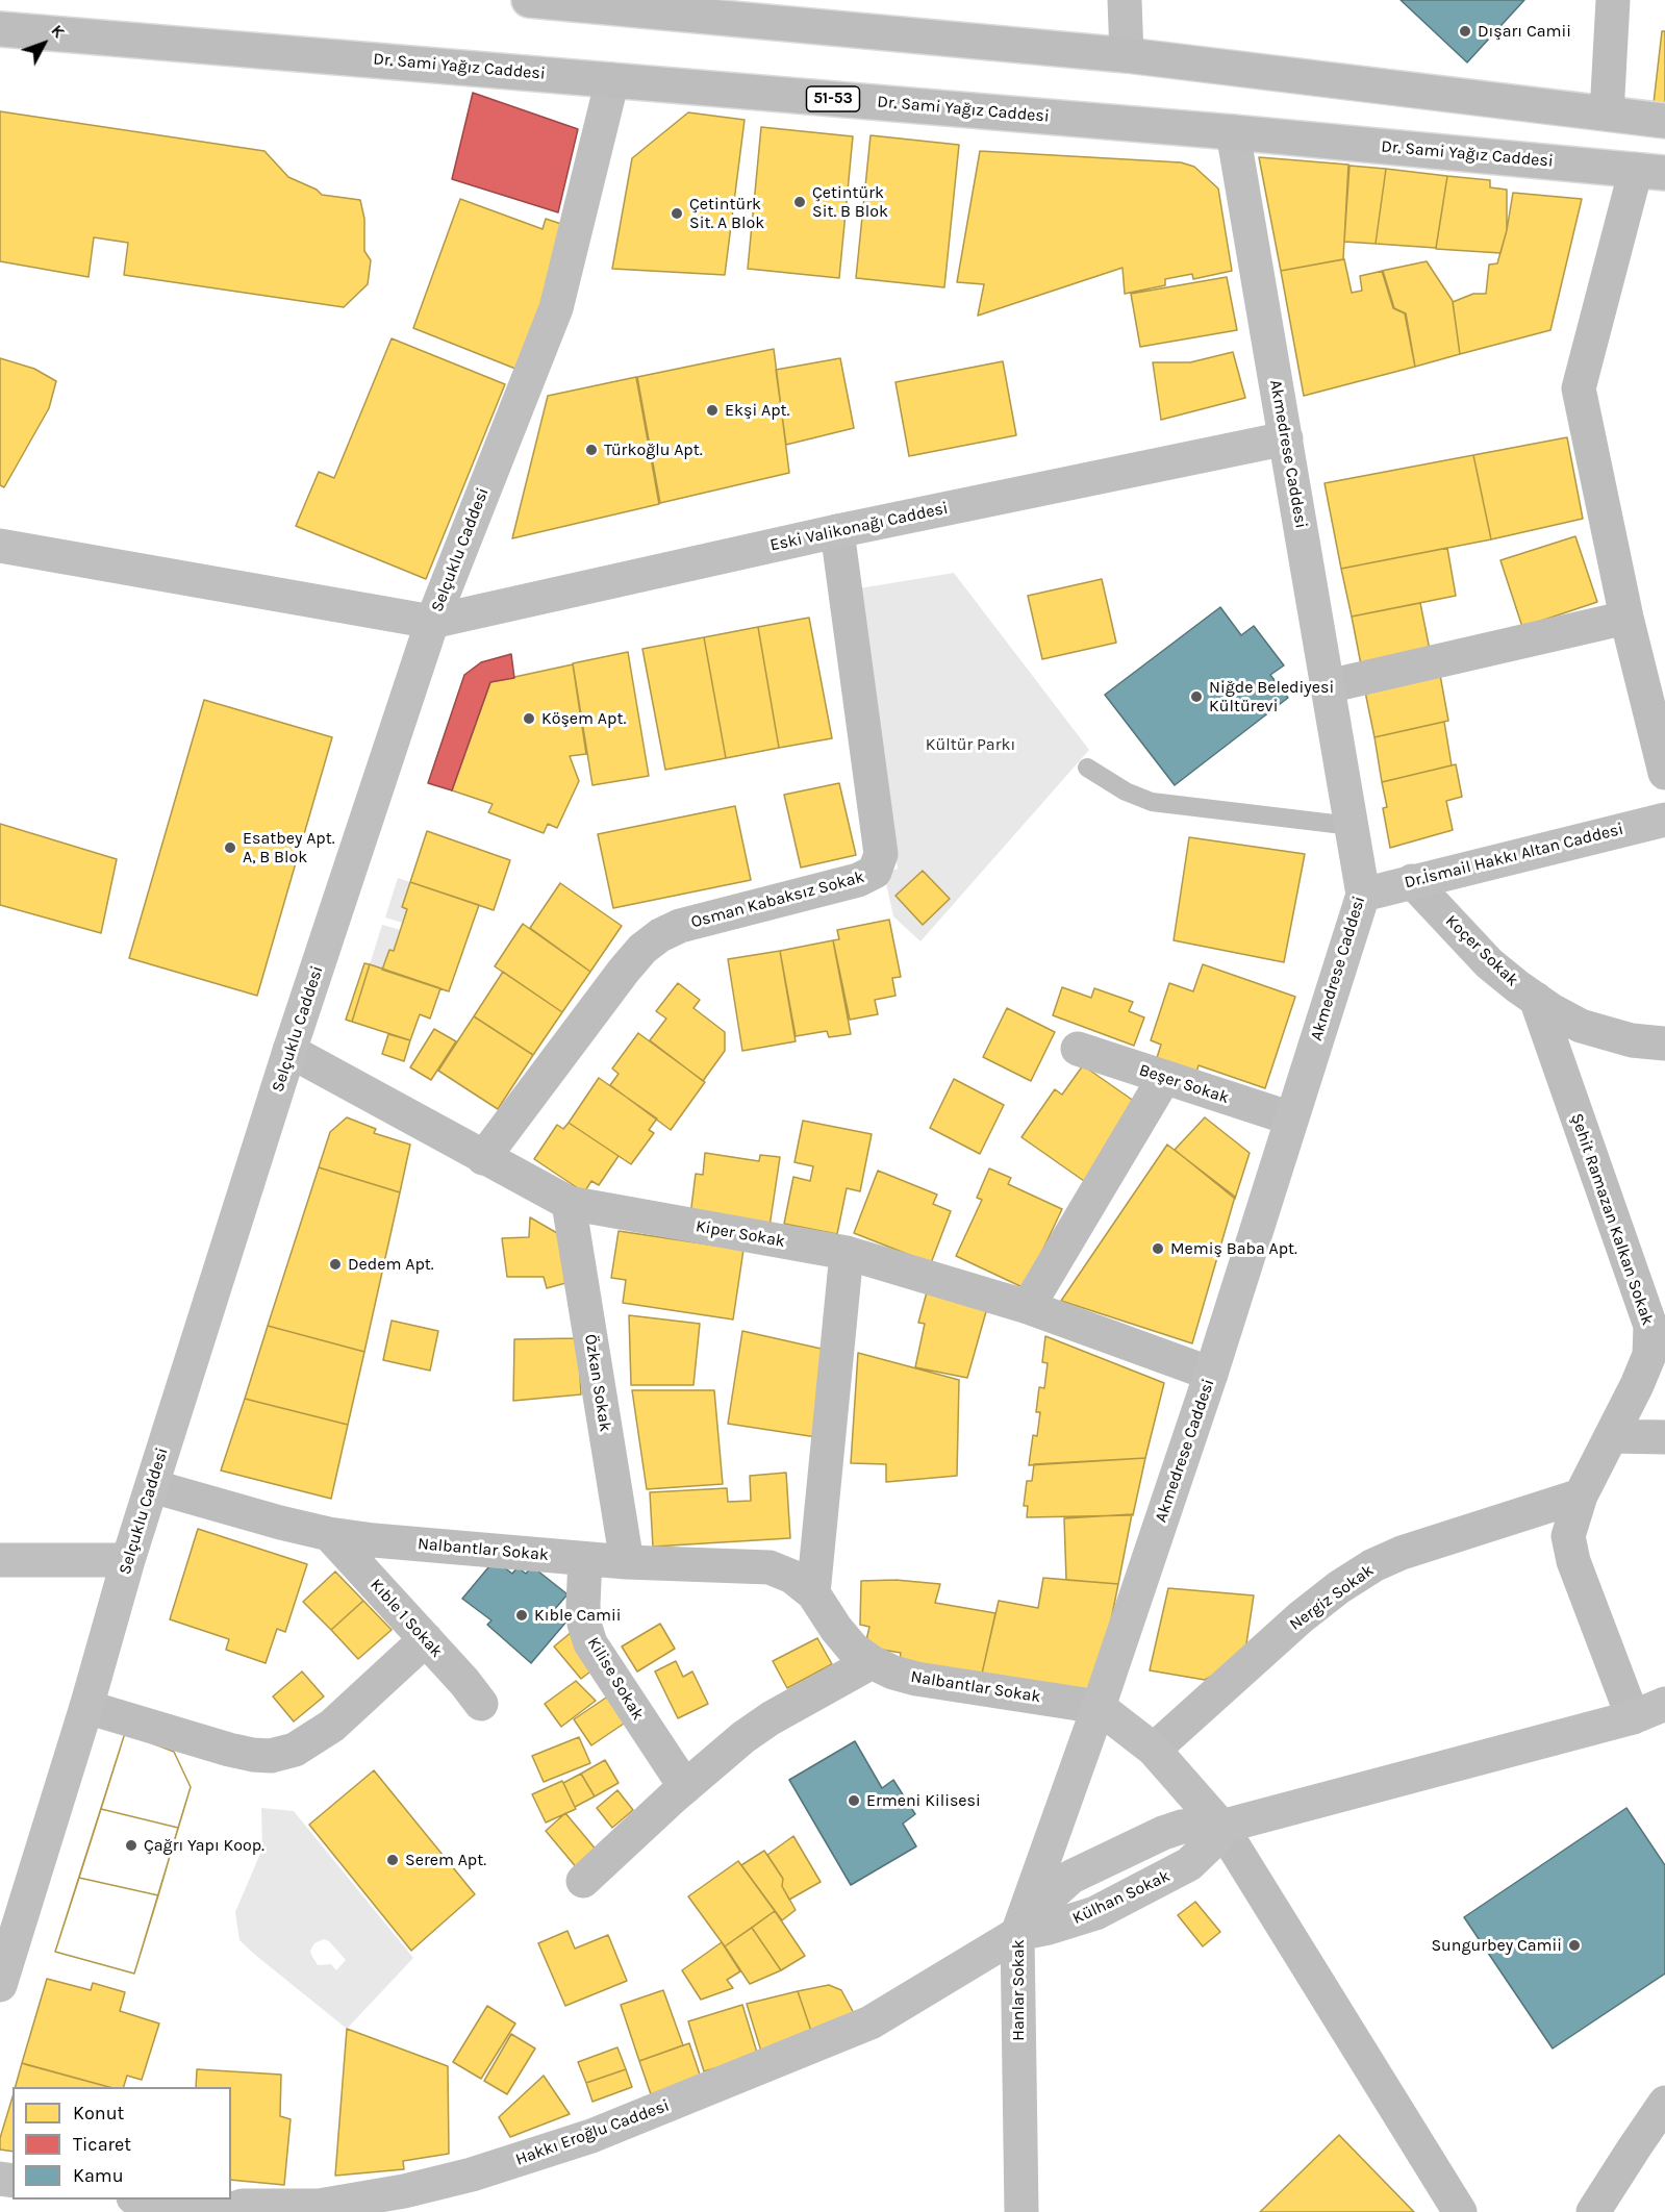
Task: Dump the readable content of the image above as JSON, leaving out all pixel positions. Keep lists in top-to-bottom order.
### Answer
{
  "streets": {
    "street": [
      "Dr. Sami Yağız Caddesi",
      "51-53",
      "Akmedrese Caddesi",
      "Eski Valikonağı Caddesi",
      "Selçuklu Caddesi",
      "Dr.İsmail Hakkı Altan Caddesi",
      "Osman Kabaksız Sokak",
      "Koçer Sokak",
      "Beşer Sokak",
      "Şehit Ramazan Kalkan Sokak",
      "Kiper Sokak",
      "Özkan Sokak",
      "Nalbantlar Sokak",
      "Nergiz Sokak",
      "Kıble 1 Sokak",
      "Kilise Sokak",
      "Külhan Sokak",
      "Hanlar Sokak",
      "Hakkı Eroğlu Caddesi"
    ]
  },
  "crossings": [
    ["Dr. Sami Yağız Caddesi", "Akmedrese Caddesi"],
    ["Dr. Sami Yağız Caddesi", "Selçuklu Caddesi"],
    ["Akmedrese Caddesi", "Eski Valikonağı Caddesi"],
    ["Akmedrese Caddesi", "Dr.İsmail Hakkı Altan Caddesi"],
    ["Akmedrese Caddesi", "Beşer Sokak"],
    ["Akmedrese Caddesi", "Kiper Sokak"],
    ["Akmedrese Caddesi", "Nalbantlar Sokak"],
    ["Akmedrese Caddesi", "Hanlar Sokak"],
    ["Eski Valikonağı Caddesi", "Selçuklu Caddesi"],
    ["Eski Valikonağı Caddesi", "Osman Kabaksız Sokak"],
    ["Selçuklu Caddesi", "Kiper Sokak"],
    ["Selçuklu Caddesi", "Nalbantlar Sokak"],
    ["Dr.İsmail Hakkı Altan Caddesi", "Koçer Sokak"],
    ["Osman Kabaksız Sokak", "Kiper Sokak"],
    ["Koçer Sokak", "Şehit Ramazan Kalkan Sokak"],
    ["Şehit Ramazan Kalkan Sokak", "Nergiz Sokak"],
    ["Kiper Sokak", "Özkan Sokak"],
    ["Özkan Sokak", "Nalbantlar Sokak"],
    ["Nalbantlar Sokak", "Kıble 1 Sokak"],
    ["Nalbantlar Sokak", "Kilise Sokak"],
    ["Nalbantlar Sokak", "Hanlar Sokak"],
    ["Külhan Sokak", "Hanlar Sokak"],
    ["Külhan Sokak", "Hakkı Eroğlu Caddesi"],
    ["Hanlar Sokak", "Hakkı Eroğlu Caddesi"]
  ],
  "parks": ["Kültür Parkı"],
  "places": [
    "Dışarı Camii",
    "Çetintürk Sit. B Blok",
    "Çetintürk Sit. A Blok",
    "Ekşi Apt.",
    "Türkoğlu Apt.",
    "Niğde Belediyesi Kültürevi",
    "Köşem Apt.",
    "Esatbey Apt. A, B Blok",
    "Memiş Baba Apt.",
    "Dedem Apt.",
    "Kıble Camii",
    "Ermeni Kilisesi",
    "Çağrı Yapı Koop.",
    "Serem Apt.",
    "Sungurbey Camii"
  ],
  "legend": ["Konut", "Ticaret", "Kamu"],
  "north": "top right"
}
